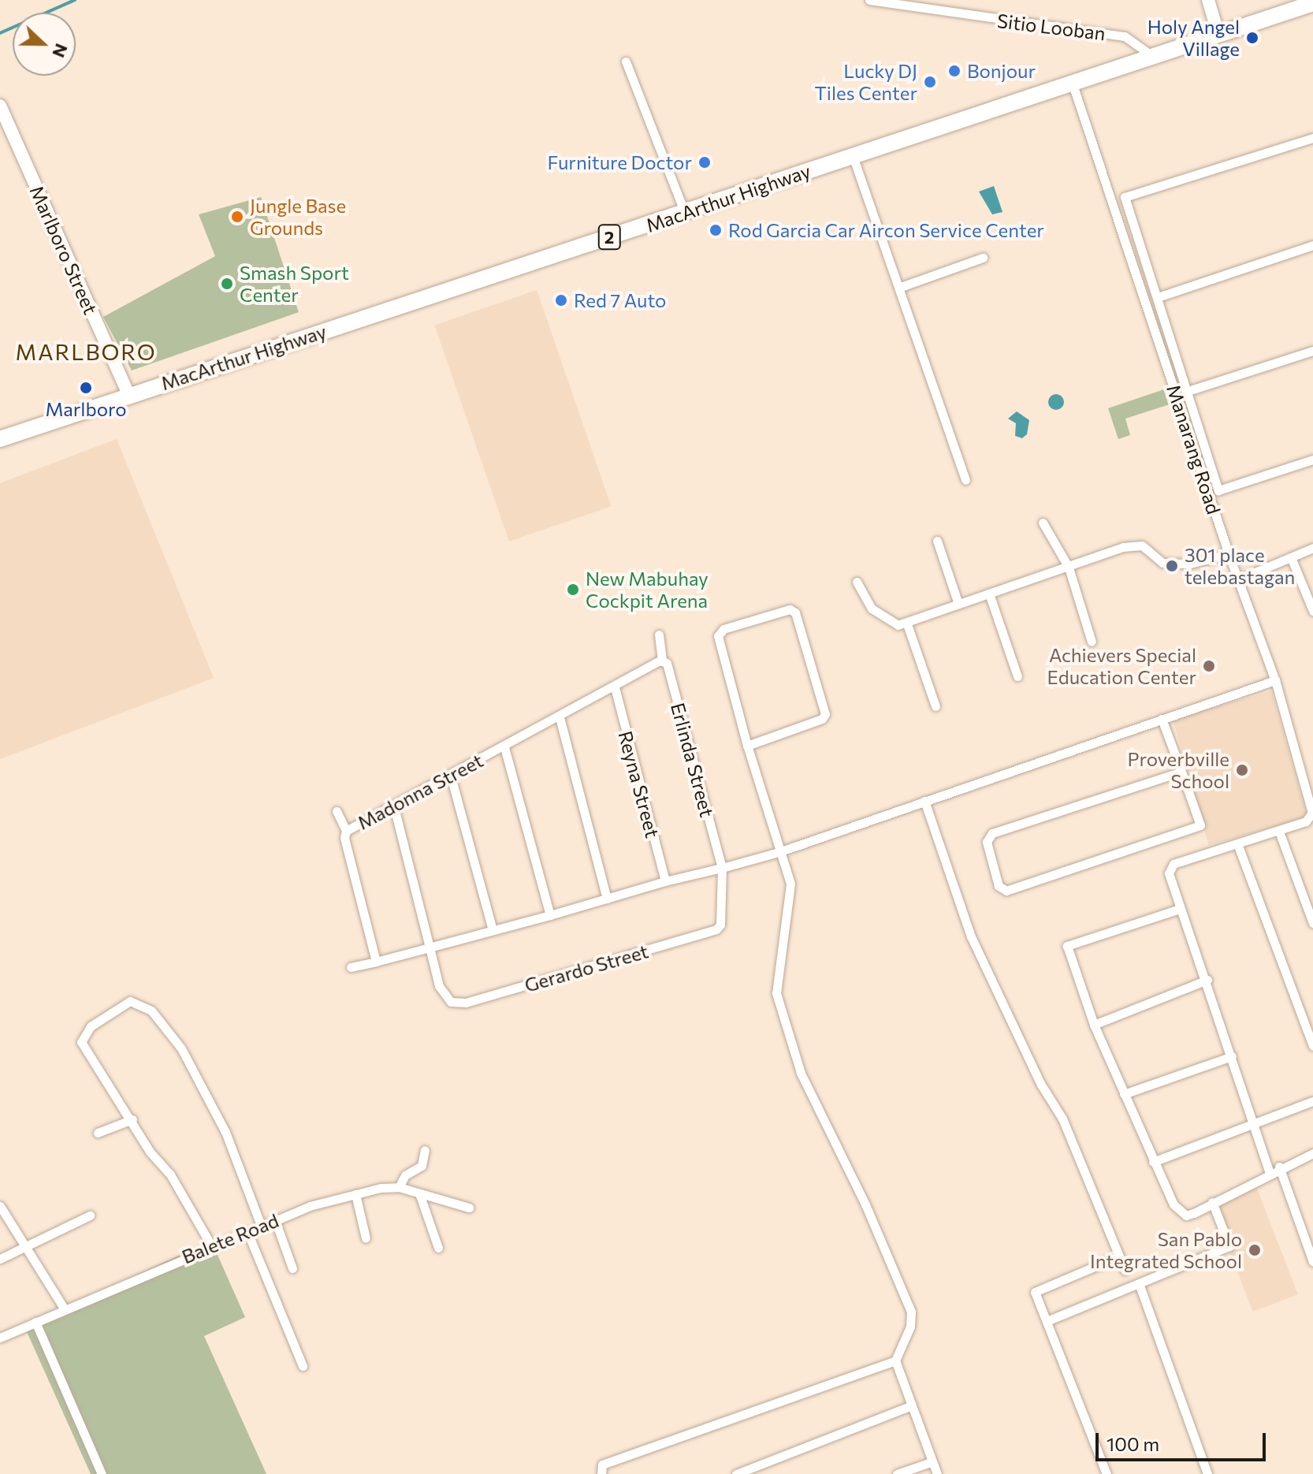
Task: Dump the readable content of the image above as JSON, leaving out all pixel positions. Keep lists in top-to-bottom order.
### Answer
{
  "streets": {
    "highway": ["MacArthur Highway", "2"],
    "street": [
      "Sitio Looban",
      "Marlboro Street",
      "Manarang Road",
      "Erlinda Street",
      "Reyna Street",
      "Madonna Street",
      "Gerardo Street",
      "Balete Road"
    ]
  },
  "crossings": [
    ["Sitio Looban", "MacArthur Highway"],
    ["MacArthur Highway", "Marlboro Street"],
    ["MacArthur Highway", "Manarang Road"],
    ["Erlinda Street", "Madonna Street"],
    ["Erlinda Street", "Gerardo Street"],
    ["Reyna Street", "Madonna Street"]
  ],
  "districts": ["MARLBORO"],
  "places": [
    "Holy Angel Village",
    "Bonjour",
    "Lucky DJ Tiles Center",
    "Furniture Doctor",
    "Jungle Base Grounds",
    "Rod Garcia Car Aircon Service Center",
    "Smash Sport Center",
    "Red 7 Auto",
    "Marlboro",
    "301 place telebastagan",
    "New Mabuhay Cockpit Arena",
    "Achievers Special Education Center",
    "Proverbville School",
    "San Pablo Integrated School"
  ],
  "scale_bar": "100 m",
  "north": "right"
}
